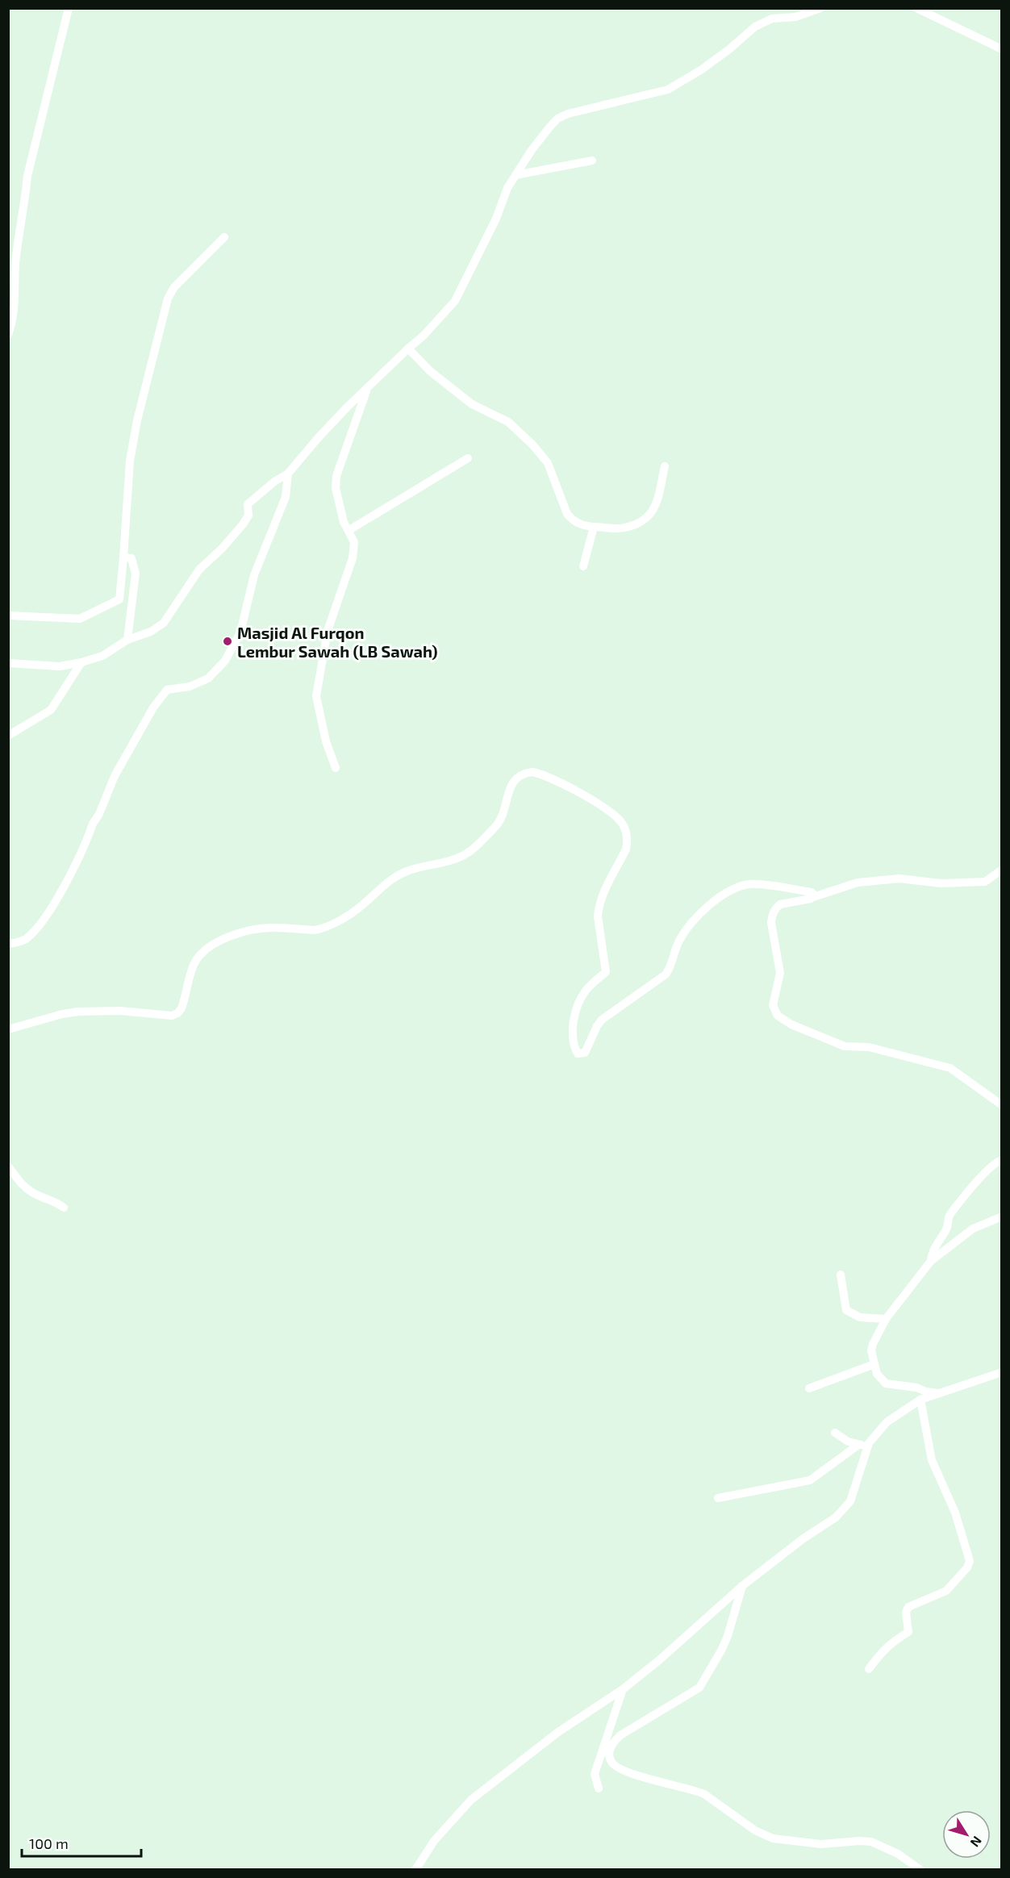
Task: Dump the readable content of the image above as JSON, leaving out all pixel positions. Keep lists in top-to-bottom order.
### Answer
{
  "places": ["Masjid Al Furqon Lembur Sawah (LB Sawah)"],
  "scale_bar": "100 m",
  "north": "bottom right"
}
